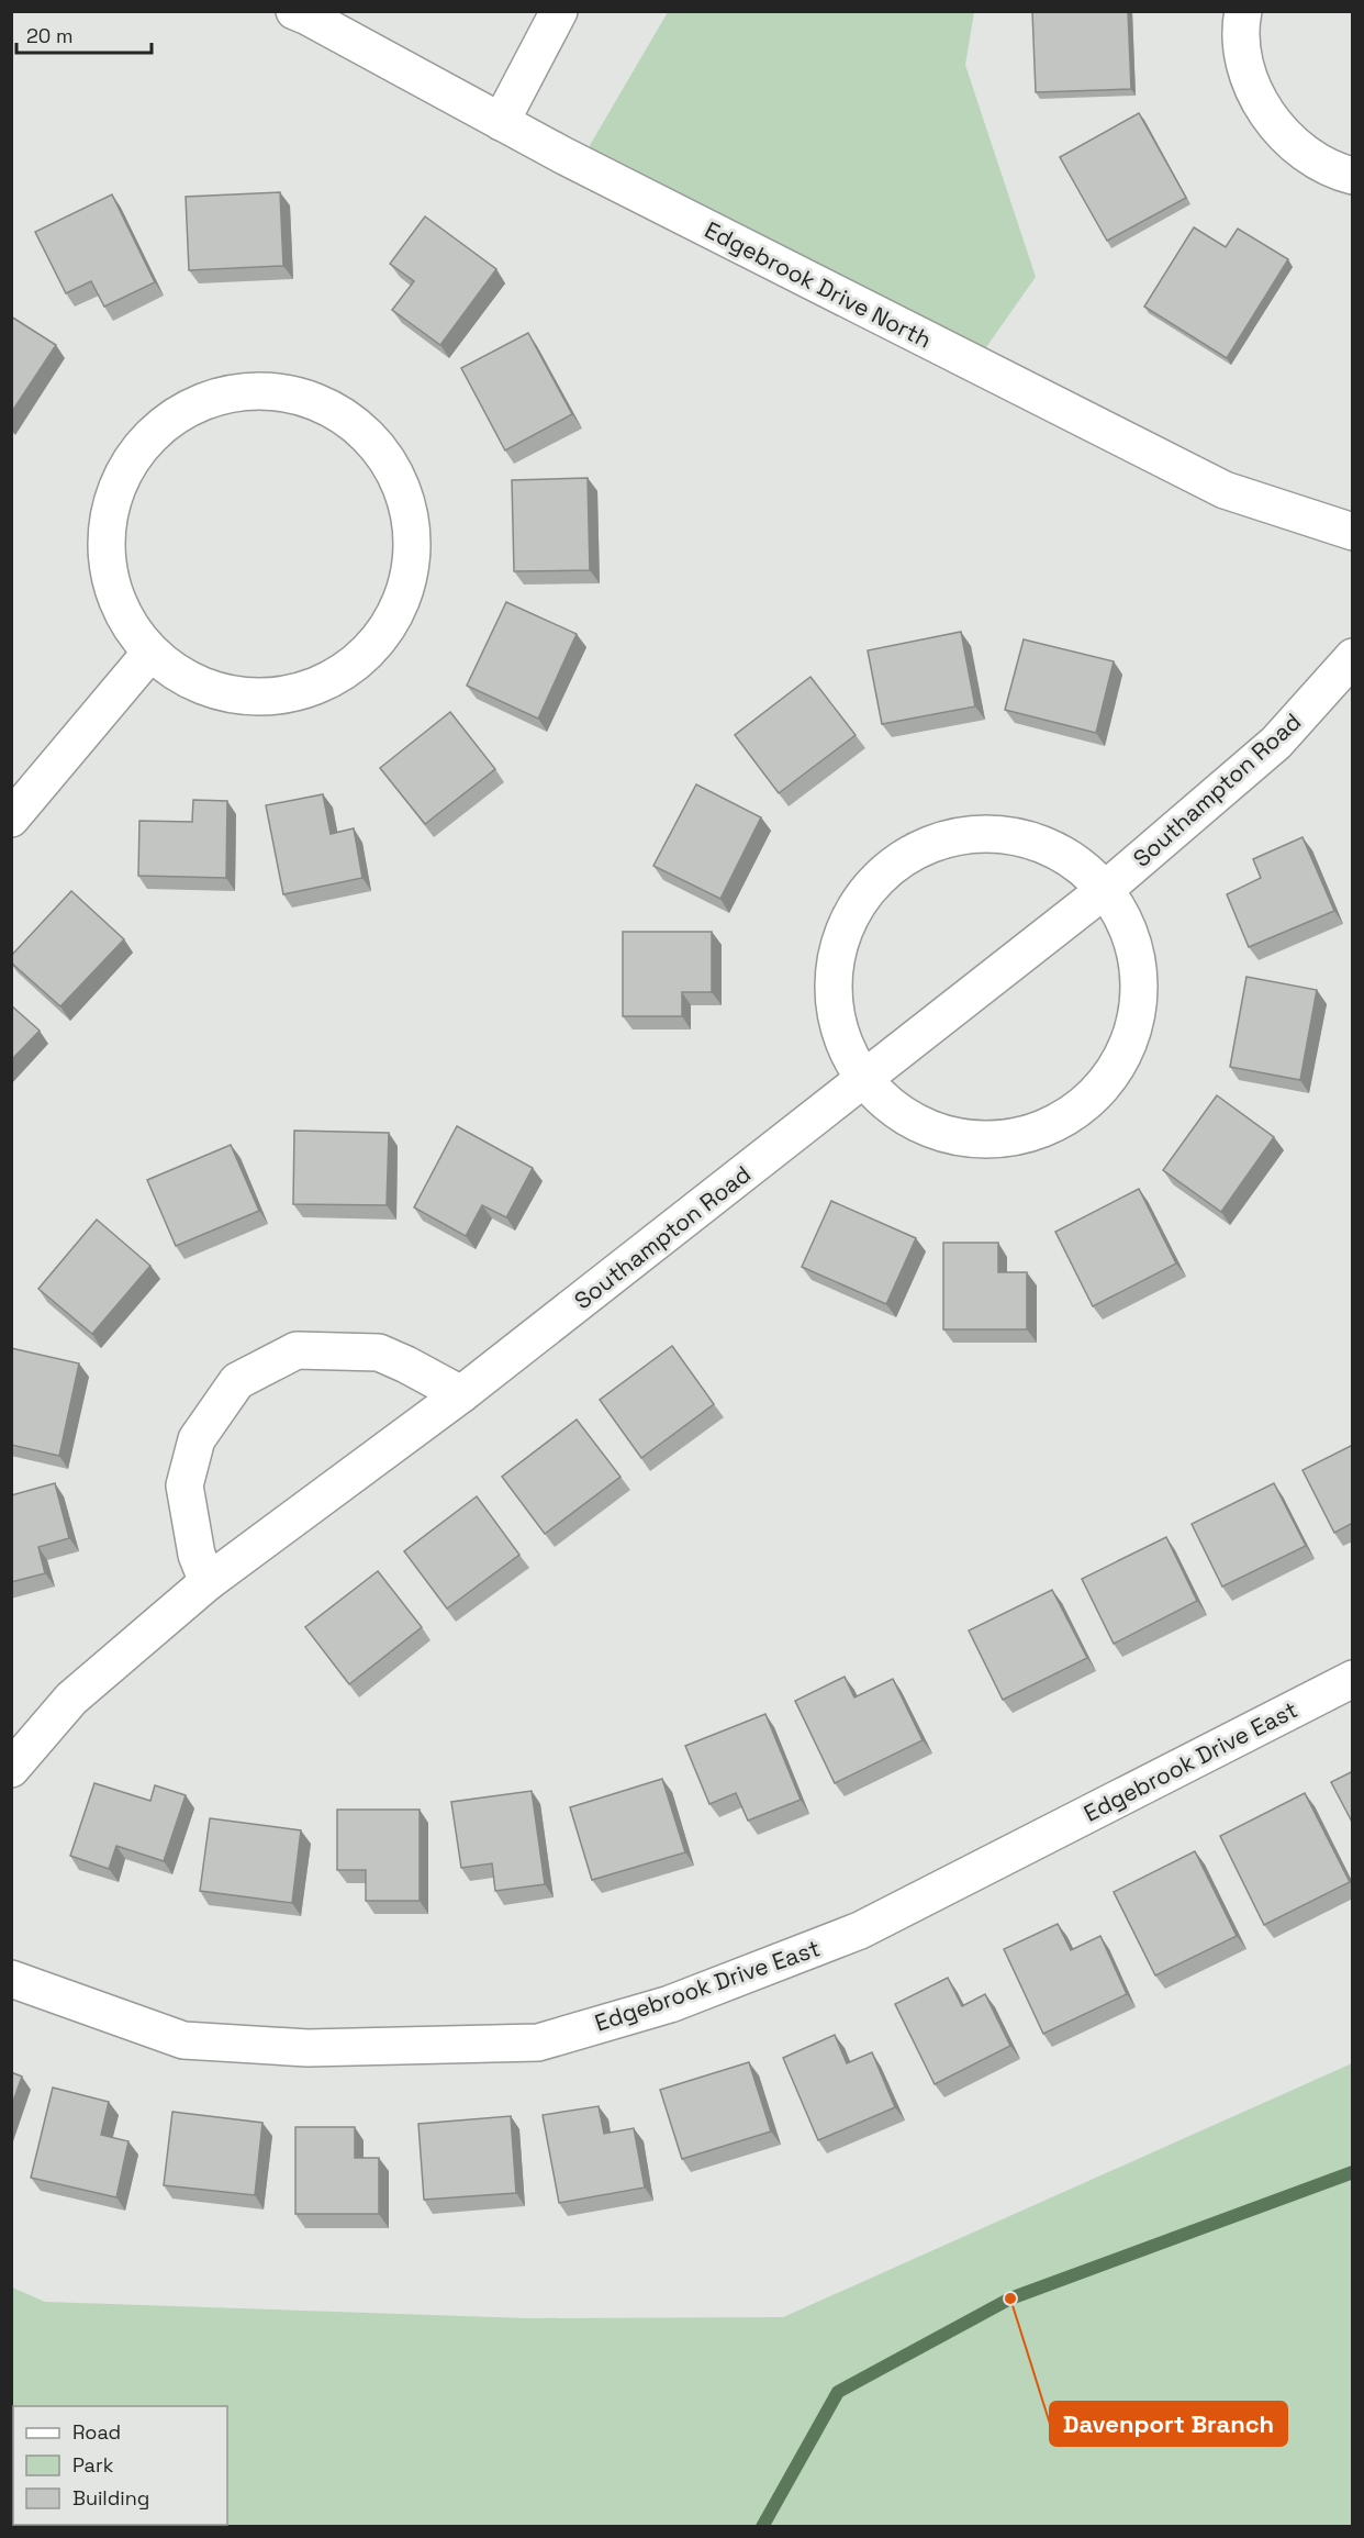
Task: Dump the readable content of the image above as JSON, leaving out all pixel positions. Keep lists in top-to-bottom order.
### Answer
{
  "streets": {
    "street": ["Edgebrook Drive North", "Southampton Road", "Edgebrook Drive East"]
  },
  "places": ["Davenport Branch"],
  "legend": ["Road", "Park", "Building"],
  "scale_bar": "20 m"
}
